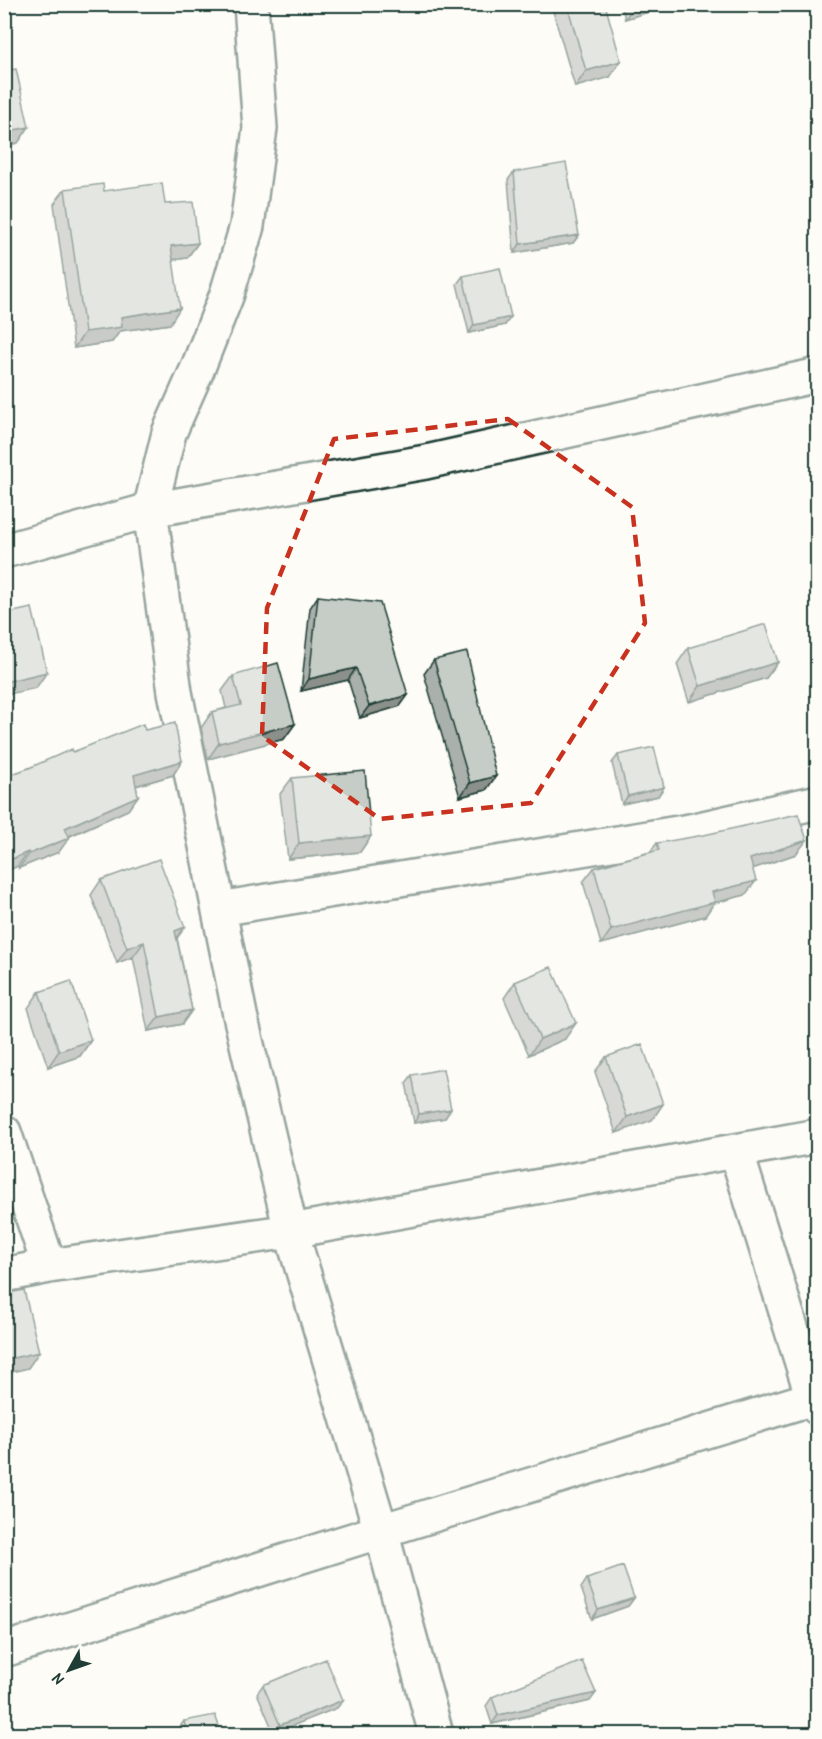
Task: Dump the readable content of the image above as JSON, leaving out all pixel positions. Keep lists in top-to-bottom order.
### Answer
{
  "north": "bottom left"
}
